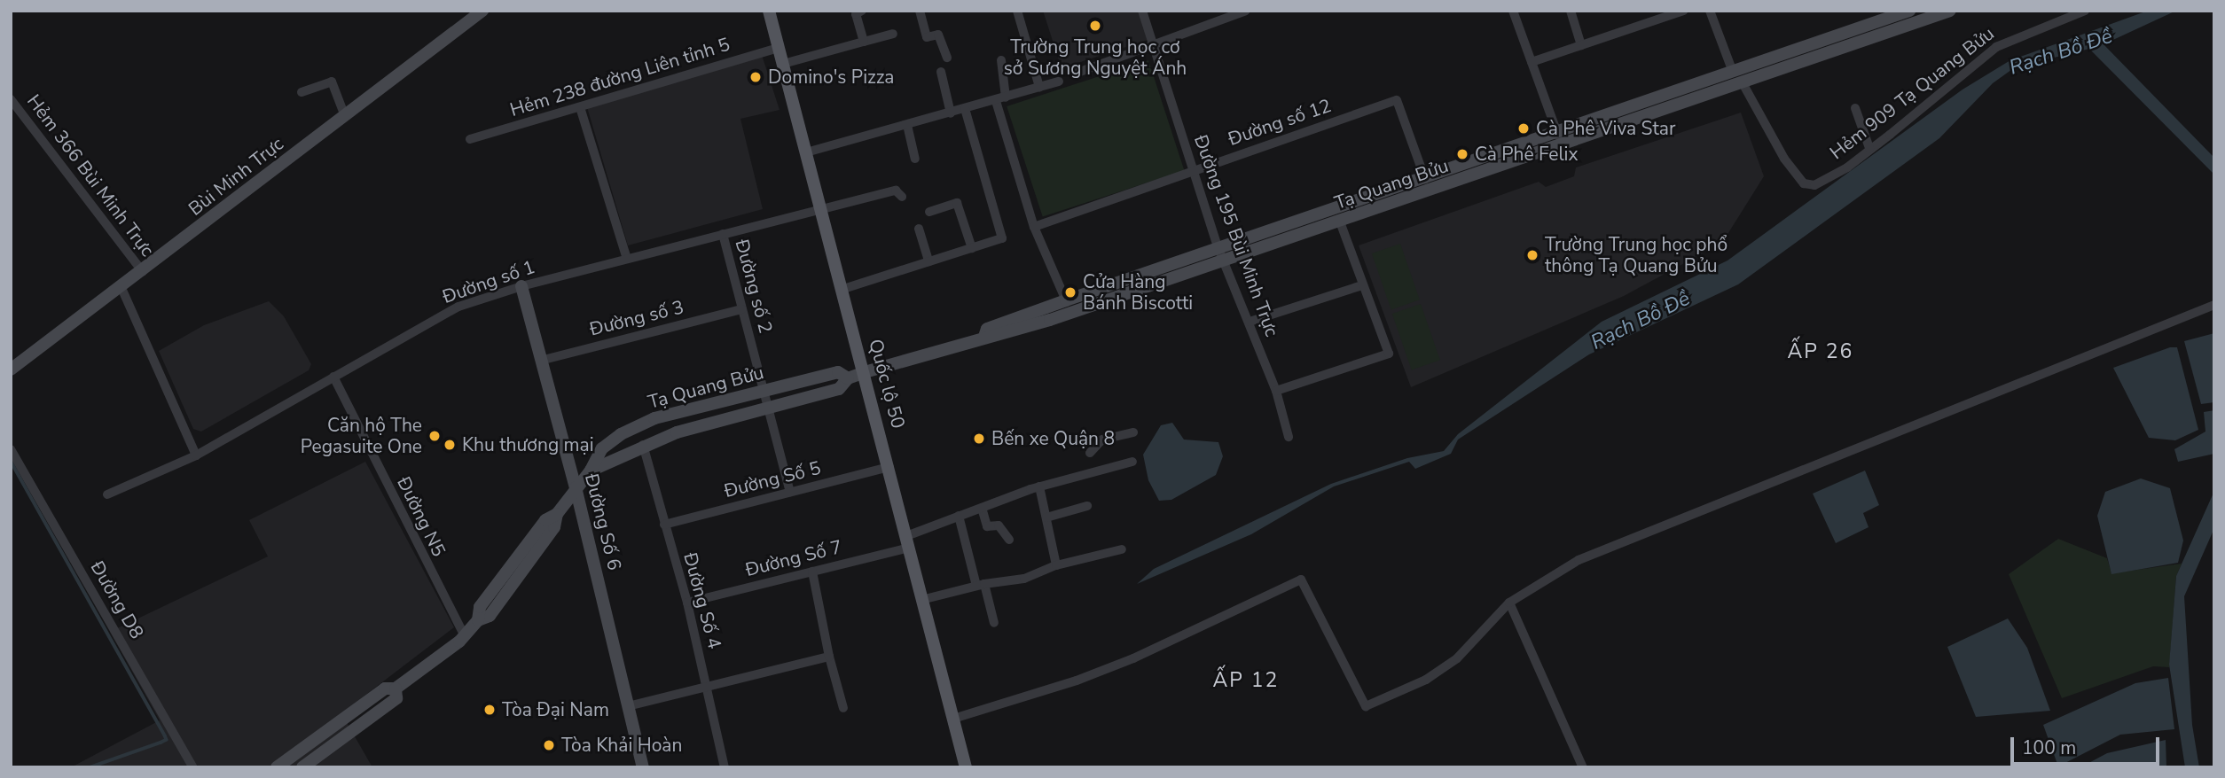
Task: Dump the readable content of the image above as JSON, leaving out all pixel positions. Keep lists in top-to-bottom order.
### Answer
{
  "streets": {
    "main road": ["Quốc lộ 50"],
    "street": [
      "Hẻm 238 đường Liên tỉnh 5",
      "Hẻm 909 Tạ Quang Bửu",
      "Đường số 12",
      "Hẻm 366 Bùi Minh Trực",
      "Bùi Minh Trực",
      "Tạ Quang Bửu",
      "Đường 195 Bùi Minh Trực",
      "Đường số 1",
      "Đường số 2",
      "Đường số 3",
      "Đường Số 5",
      "Đường N5",
      "Đường Số 6",
      "Đường Số 7",
      "Đường D8",
      "Đường Số 4"
    ]
  },
  "crossings": [
    ["Hẻm 238 đường Liên tỉnh 5", "Quốc lộ 50"],
    ["Hẻm 909 Tạ Quang Bửu", "Tạ Quang Bửu"],
    ["Đường số 12", "Tạ Quang Bửu"],
    ["Đường số 12", "Đường 195 Bùi Minh Trực"],
    ["Hẻm 366 Bùi Minh Trực", "Bùi Minh Trực"],
    ["Tạ Quang Bửu", "Đường 195 Bùi Minh Trực"],
    ["Tạ Quang Bửu", "Đường số 2"],
    ["Tạ Quang Bửu", "Quốc lộ 50"],
    ["Tạ Quang Bửu", "Đường N5"],
    ["Tạ Quang Bửu", "Đường Số 6"],
    ["Tạ Quang Bửu", "Đường Số 4"],
    ["Đường số 1", "Đường số 2"],
    ["Đường số 1", "Quốc lộ 50"],
    ["Đường số 1", "Đường N5"],
    ["Đường số 1", "Đường Số 6"],
    ["Đường số 2", "Đường số 3"],
    ["Đường số 2", "Đường Số 5"],
    ["Đường số 3", "Đường Số 6"],
    ["Quốc lộ 50", "Đường Số 5"],
    ["Quốc lộ 50", "Đường Số 7"],
    ["Đường Số 5", "Đường Số 4"],
    ["Đường Số 7", "Đường Số 4"]
  ],
  "districts": ["ẤP 26", "ẤP 12"],
  "water": ["Rạch Bồ Đề"],
  "places": [
    "Trường Trung học cơ sở Sương Nguyệt Ánh",
    "Domino's Pizza",
    "Cà Phê Viva Star",
    "Cà Phê Felix",
    "Trường Trung học phổ thông Tạ Quang Bửu",
    "Cửa Hàng Bánh Biscotti",
    "Căn hộ The Pegasuite One",
    "Bến xe Quận 8",
    "Khu thương mại",
    "Tòa Đại Nam",
    "Tòa Khải Hoàn"
  ],
  "scale_bar": "100 m"
}
